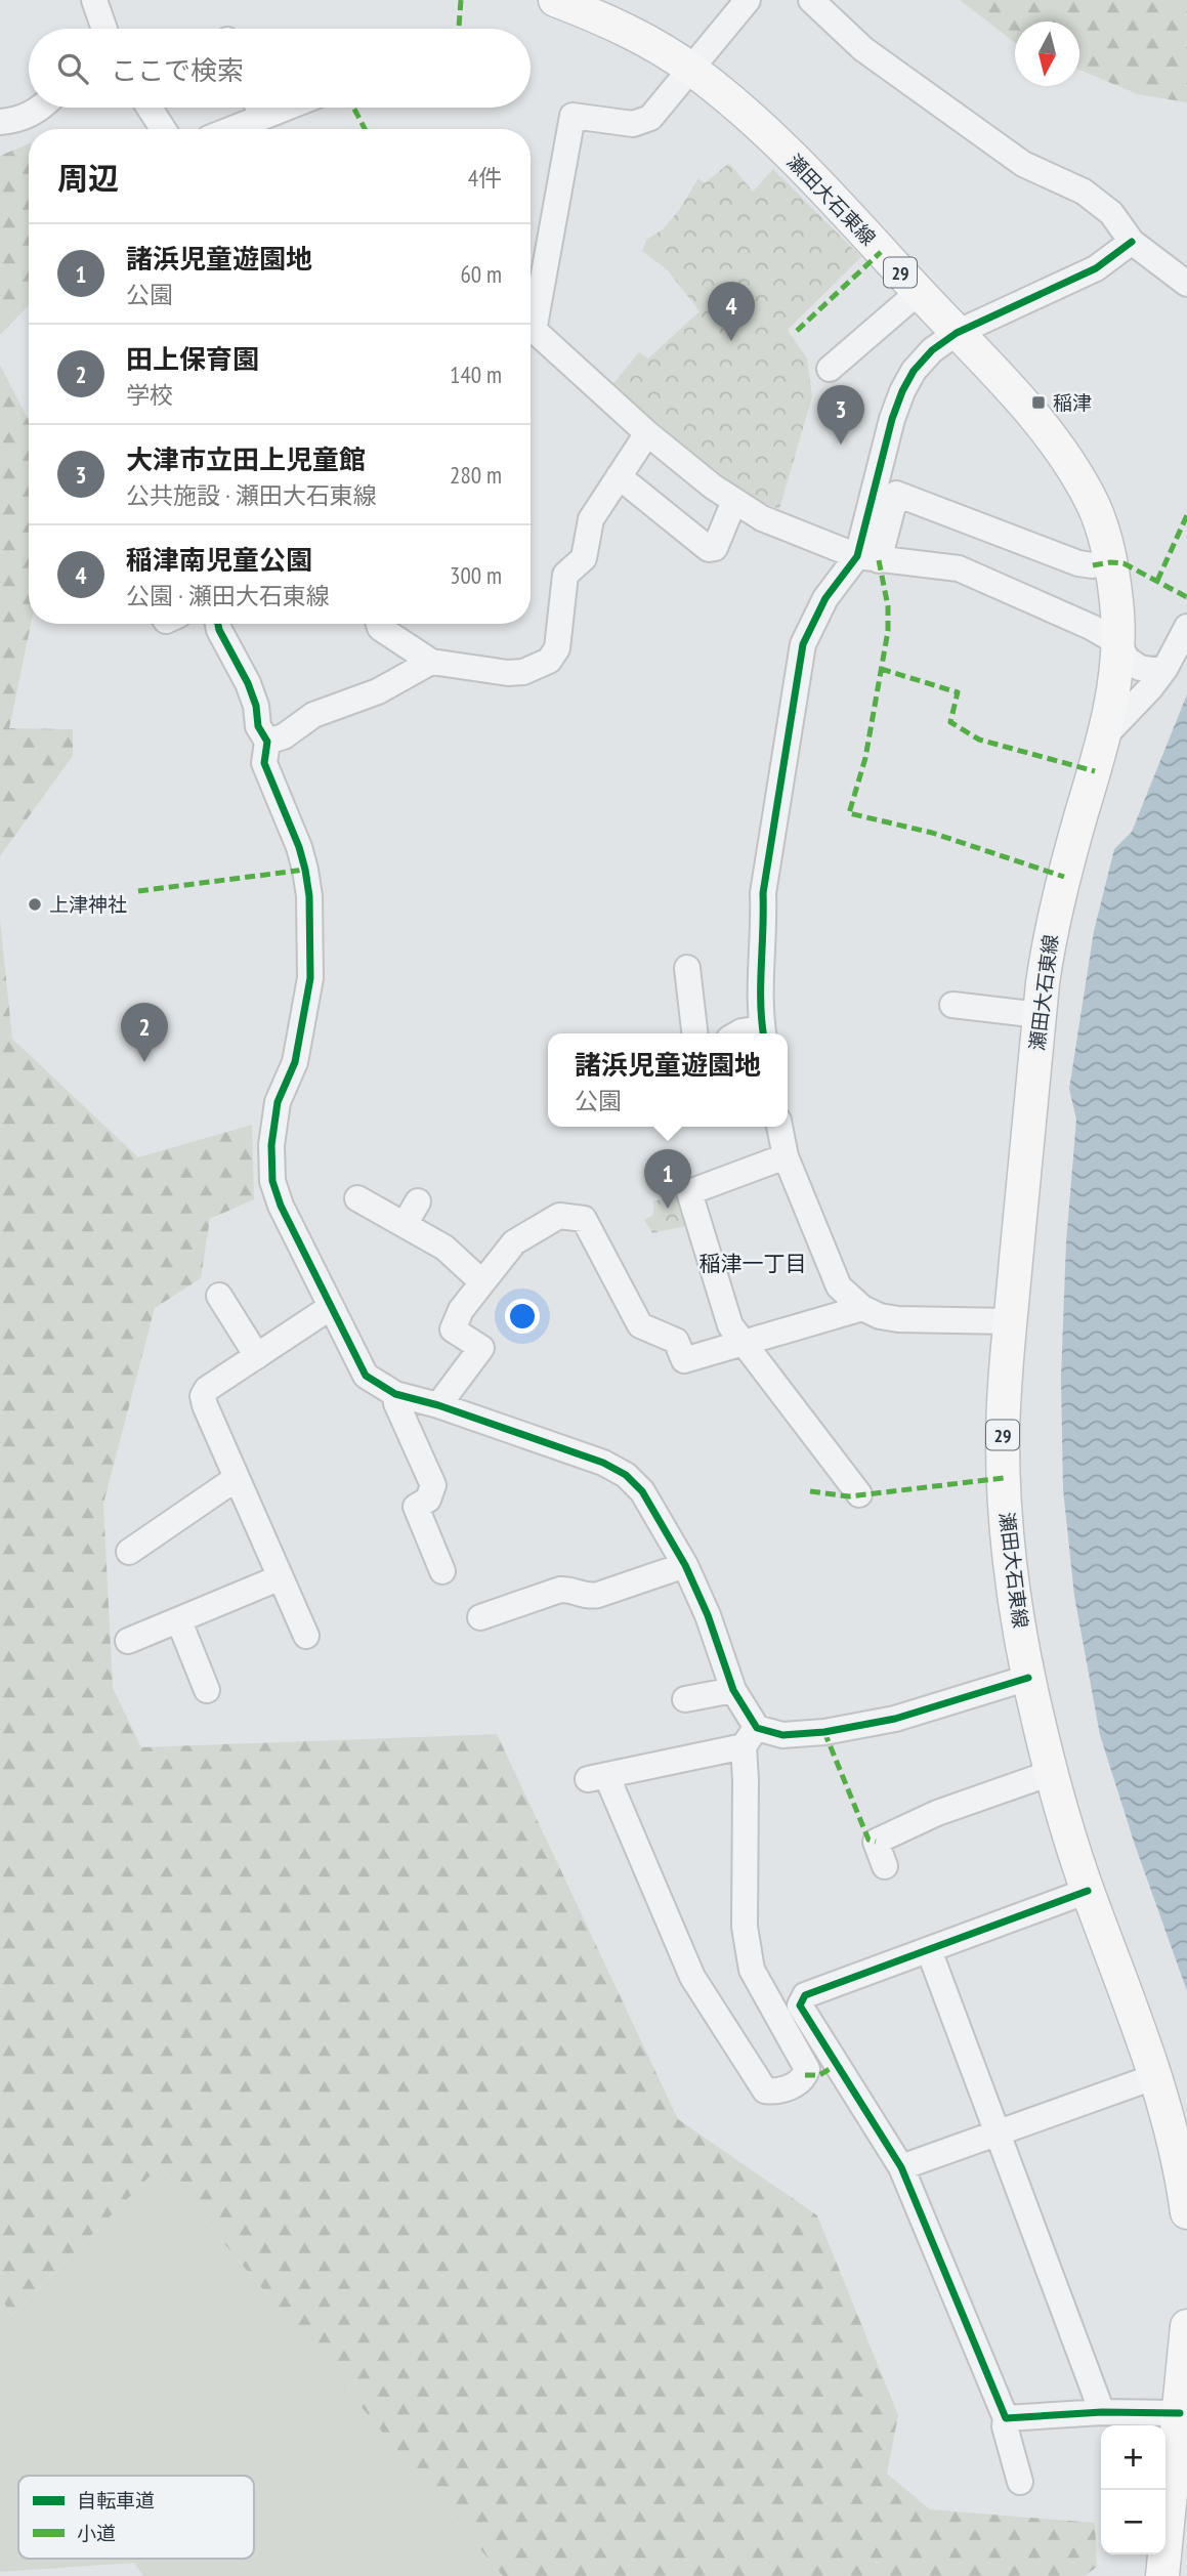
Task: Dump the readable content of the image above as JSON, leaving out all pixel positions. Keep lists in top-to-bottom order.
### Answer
{
  "streets": {
    "main road": ["瀬田大石東線", "29"]
  },
  "districts": ["稲津一丁目"],
  "places": {
    "transit": ["稲津"],
    "other": ["上津神社"]
  },
  "legend": ["自転車道", "小道"],
  "north": "bottom",
  "page": {
    "search": "ここで検索",
    "heading": ["周辺", "4件"],
    "list": [
      {
        "mark": "1",
        "name": "諸浜児童遊園地",
        "note": "公園",
        "value": "60 m"
      },
      {
        "mark": "2",
        "name": "田上保育園",
        "note": "学校",
        "value": "140 m"
      },
      {
        "mark": "3",
        "name": "大津市立田上児童館",
        "note": "公共施設 · 瀬田大石東線",
        "value": "280 m"
      },
      {
        "mark": "4",
        "name": "稲津南児童公園",
        "note": "公園 · 瀬田大石東線",
        "value": "300 m"
      }
    ],
    "pins": [
      "4",
      "3",
      "2",
      "1"
    ],
    "popup": ["諸浜児童遊園地", "公園"],
    "map_buttons": ["+", "−"]
  }
}
